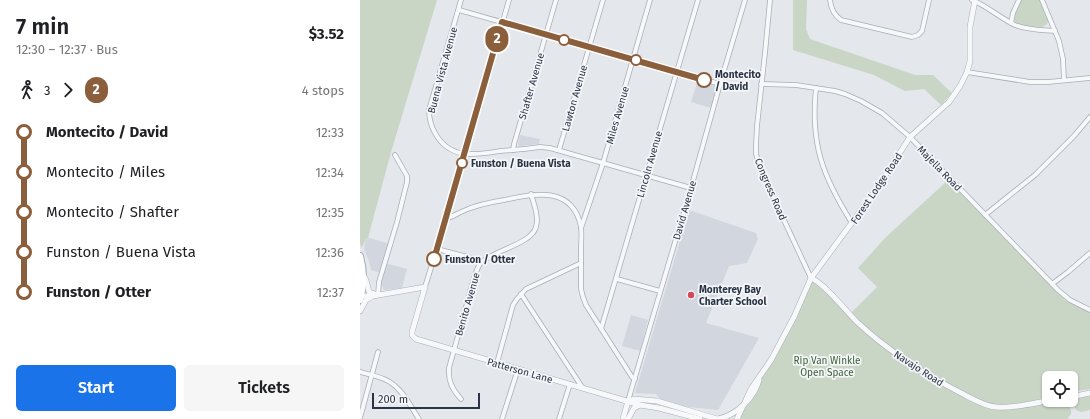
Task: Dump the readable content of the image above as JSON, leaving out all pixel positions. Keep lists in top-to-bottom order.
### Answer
{
  "streets": {
    "street": [
      "Buena Vista Avenue",
      "Shafter Avenue",
      "Lawton Avenue",
      "Miles Avenue",
      "Lincoln Avenue",
      "Majella Road",
      "Forest Lodge Road",
      "Congress Road",
      "David Avenue",
      "Benito Avenue",
      "Navajo Road",
      "Patterson Lane"
    ]
  },
  "crossings": [
    ["Buena Vista Avenue", "Shafter Avenue"],
    ["Buena Vista Avenue", "Lawton Avenue"],
    ["Buena Vista Avenue", "Miles Avenue"],
    ["Buena Vista Avenue", "Lincoln Avenue"],
    ["Buena Vista Avenue", "David Avenue"],
    ["Majella Road", "Forest Lodge Road"],
    ["Majella Road", "Congress Road"],
    ["Forest Lodge Road", "Congress Road"],
    ["Forest Lodge Road", "Navajo Road"],
    ["Congress Road", "Navajo Road"],
    ["David Avenue", "Patterson Lane"],
    ["Benito Avenue", "Patterson Lane"]
  ],
  "parks": ["Rip Van Winkle Open Space"],
  "places": [
    "Montecito / David",
    "Funston / Buena Vista",
    "Funston / Otter",
    "Monterey Bay Charter School"
  ],
  "lines": ["bus line 2"],
  "scale_bar": "200 m",
  "page": {
    "heading": ["7 min", "12:30 – 12:37 · Bus", "$3.52"],
    "on_map": "2",
    "legs": ["3", "2", "4 stops"],
    "list": [
      {
        "name": "Montecito / David",
        "value": "12:33"
      },
      {
        "name": "Montecito / Miles",
        "value": "12:34"
      },
      {
        "name": "Montecito / Shafter",
        "value": "12:35"
      },
      {
        "name": "Funston / Buena Vista",
        "value": "12:36"
      },
      {
        "name": "Funston / Otter",
        "value": "12:37"
      }
    ],
    "buttons": ["Start", "Tickets"],
    "scale": "200 m"
  }
}
